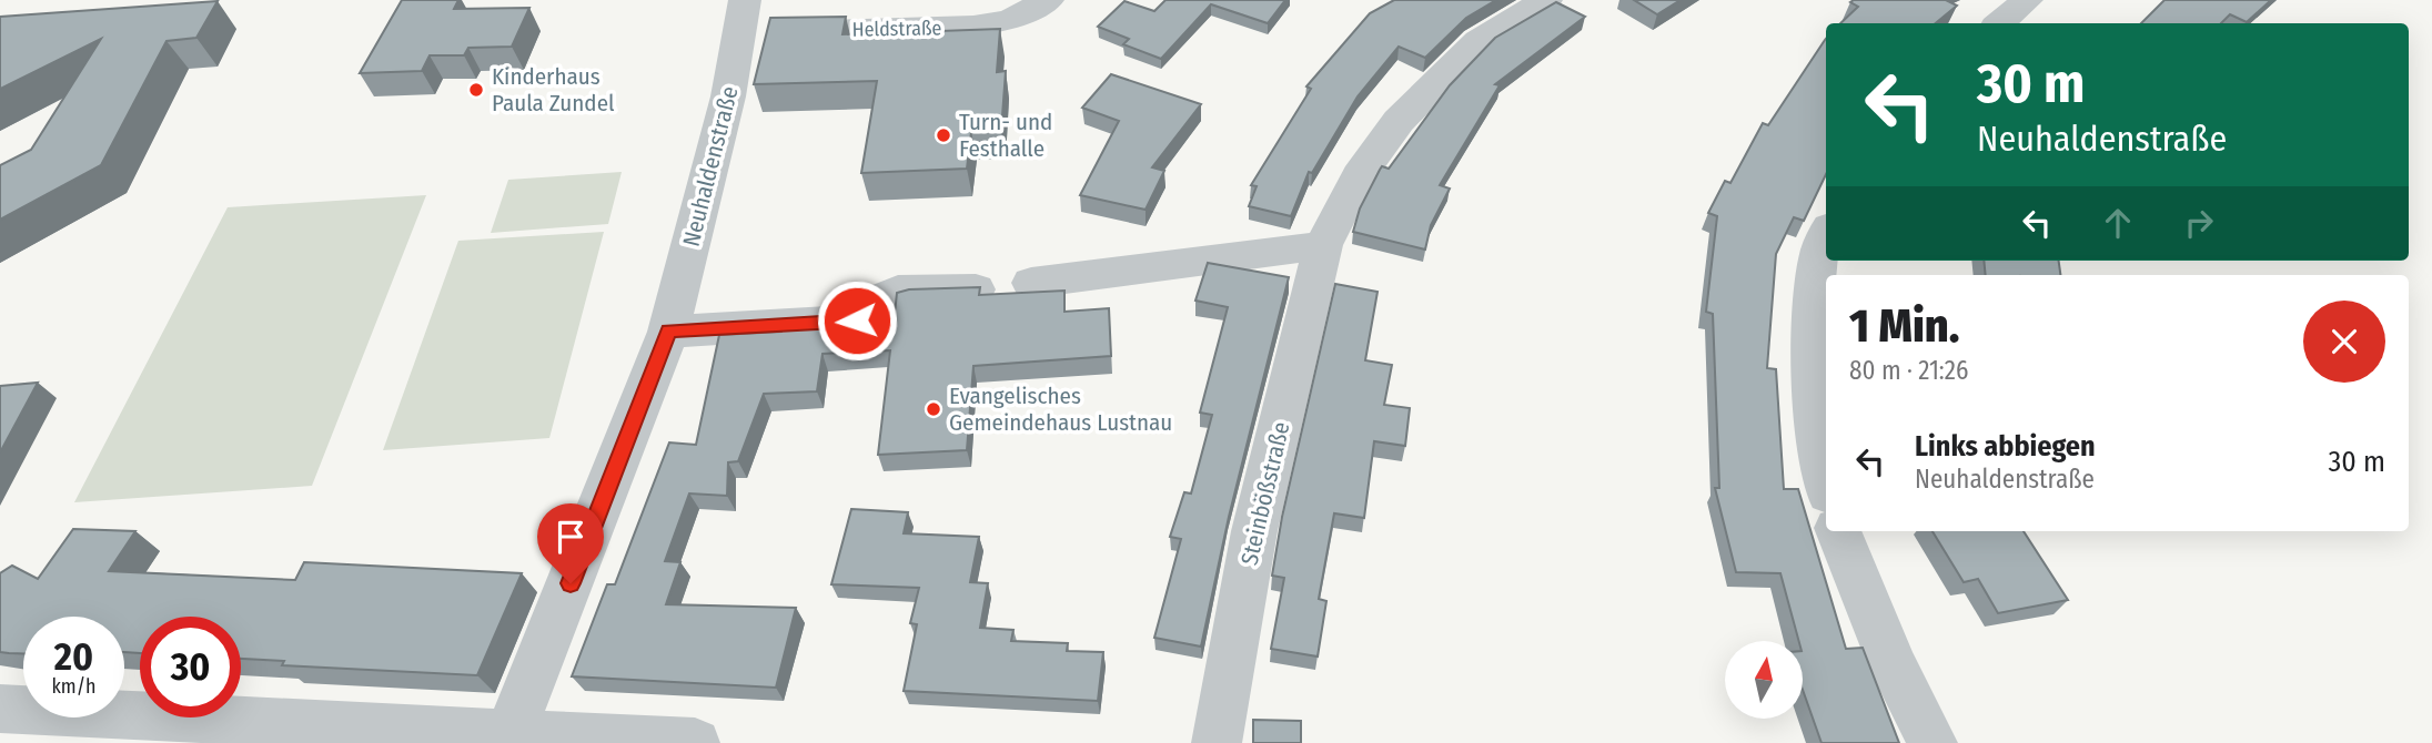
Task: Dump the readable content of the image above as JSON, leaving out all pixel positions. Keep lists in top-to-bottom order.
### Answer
{
  "streets": {
    "street": ["Heldstraße", "Neuhaldenstraße", "Steinbößstraße"]
  },
  "crossings": [
    ["Heldstraße", "Neuhaldenstraße"]
  ],
  "places": ["Kinderhaus Paula Zundel", "Turn- und Festhalle", "Evangelisches Gemeindehaus Lustnau"],
  "north": "top",
  "page": {
    "turn": ["30 m", "Neuhaldenstraße"],
    "heading": ["1 Min.", "80 m · 21:26"],
    "list": [
      {
        "name": "Links abbiegen",
        "note": "Neuhaldenstraße",
        "value": "30 m"
      }
    ],
    "speed": "20 km/h",
    "limit": "30"
  }
}
